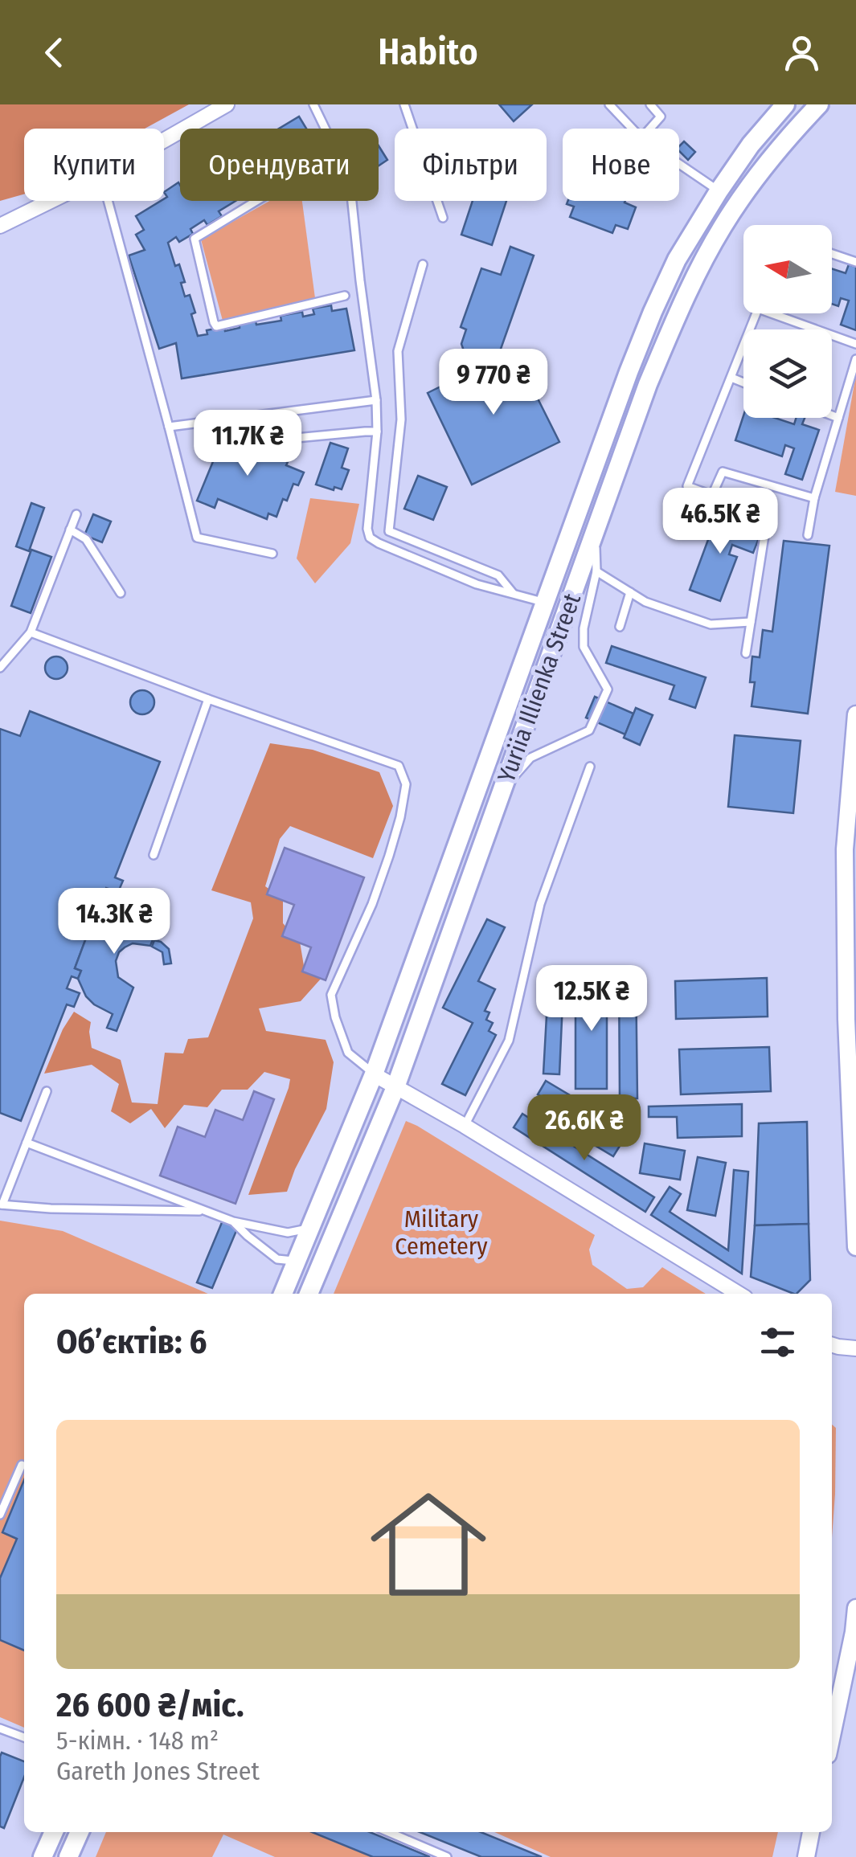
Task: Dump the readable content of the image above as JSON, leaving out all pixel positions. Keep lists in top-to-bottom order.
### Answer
{
  "streets": {
    "main road": ["Yuriia Illienka Street"]
  },
  "parks": ["Military Cemetery"],
  "north": "left",
  "page": {
    "header": "Habito",
    "chip": [
      "Купити",
      "Орендувати",
      "Фільтри",
      "Нове"
    ],
    "price": [
      "9 770 ₴",
      "11.7K ₴",
      "46.5K ₴",
      "14.3K ₴",
      "12.5K ₴",
      "26.6K ₴"
    ],
    "heading": "Об’єктів: 6",
    "list": [
      {
        "name": "26 600 ₴/міс.",
        "note": "5-кімн. · 148 m² · Gareth Jones Street"
      }
    ]
  }
}
